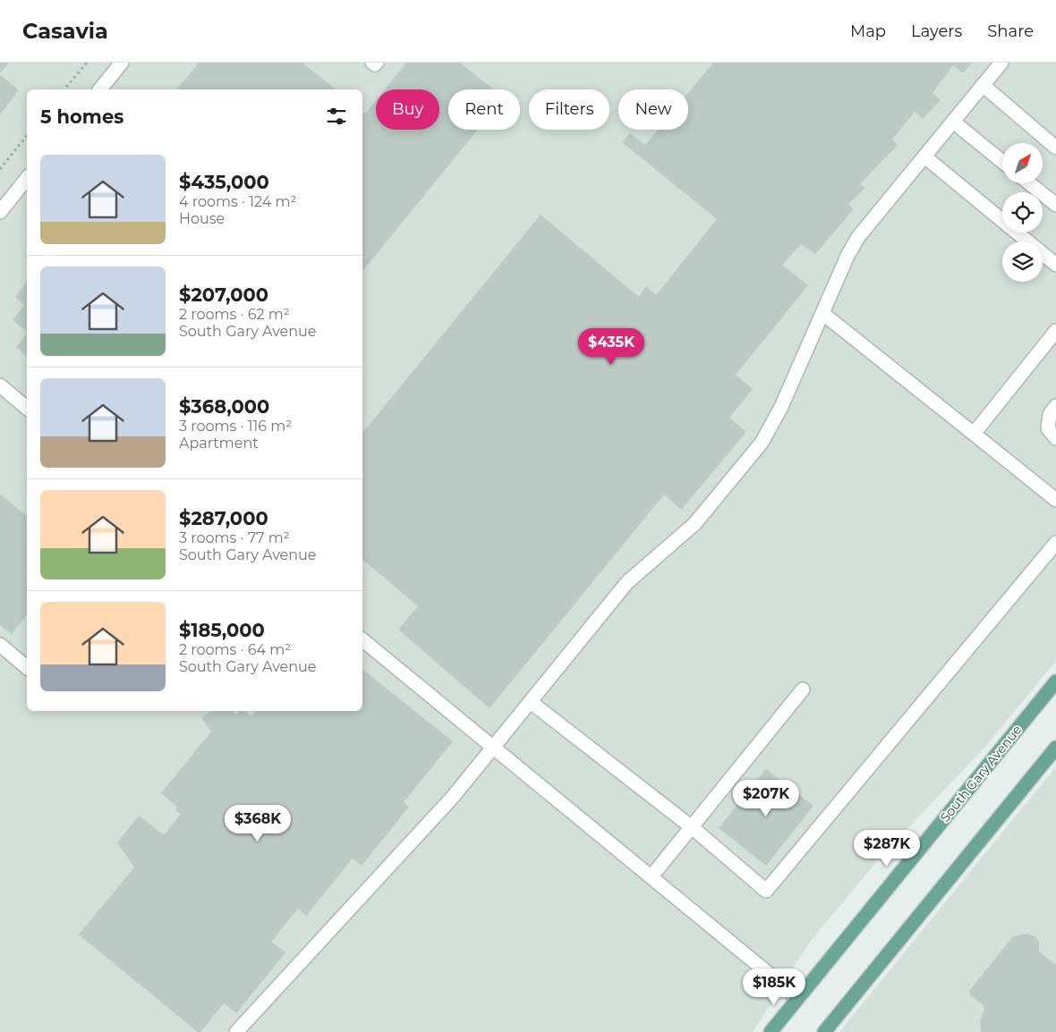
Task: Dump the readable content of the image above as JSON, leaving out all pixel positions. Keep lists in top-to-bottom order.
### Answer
{
  "streets": {
    "main road": ["South Gary Avenue"]
  },
  "north": "top right",
  "page": {
    "header": "Casavia",
    "nav": ["Map", "Layers", "Share"],
    "chip": [
      "Buy",
      "Rent",
      "Filters",
      "New"
    ],
    "heading": "5 homes",
    "list": [
      {
        "name": "$435,000",
        "note": "4 rooms · 124 m² · House"
      },
      {
        "name": "$207,000",
        "note": "2 rooms · 62 m² · South Gary Avenue"
      },
      {
        "name": "$368,000",
        "note": "3 rooms · 116 m² · Apartment"
      },
      {
        "name": "$287,000",
        "note": "3 rooms · 77 m² · South Gary Avenue"
      },
      {
        "name": "$185,000",
        "note": "2 rooms · 64 m² · South Gary Avenue"
      }
    ],
    "price": [
      "$435K",
      "$207K",
      "$368K",
      "$287K",
      "$185K"
    ]
  }
}
